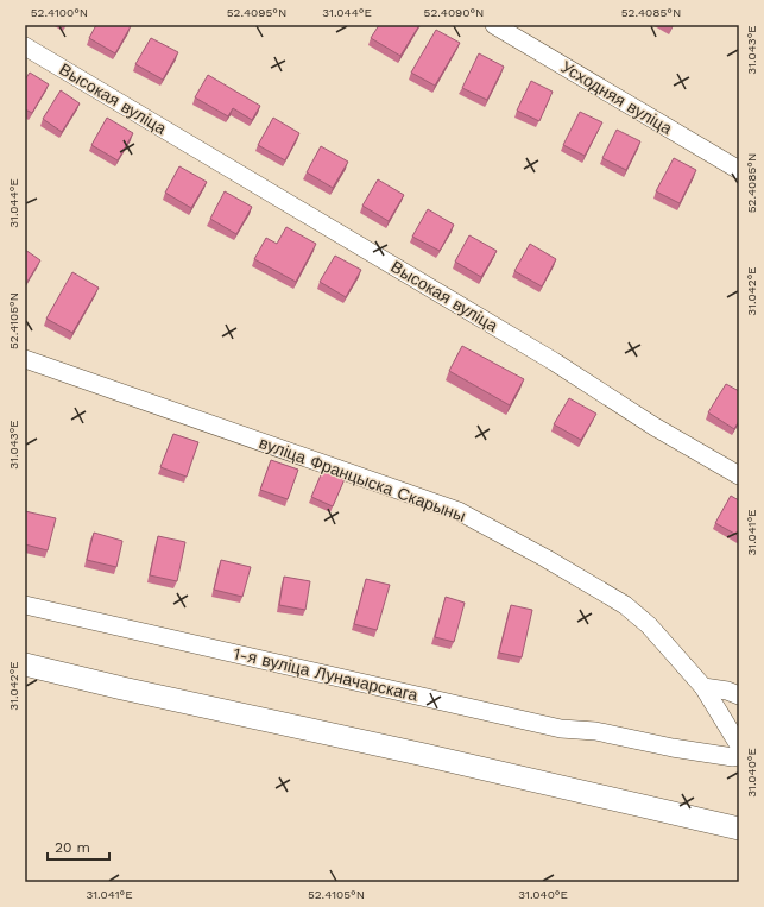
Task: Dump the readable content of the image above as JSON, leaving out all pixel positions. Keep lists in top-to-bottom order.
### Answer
{
  "streets": {
    "street": [
      "Усходняя вуліца",
      "Высокая вуліца",
      "вуліца Францыска Скарыны",
      "1-я вуліца Луначарскага"
    ]
  },
  "scale_bar": "20 m",
  "coordinates": [
    "52.4100°N",
    "52.4095°N",
    "31.044°E",
    "52.4090°N",
    "52.4085°N",
    "31.043°E",
    "31.042°E",
    "52.4105°N",
    "31.041°E",
    "31.040°E"
  ]
}
